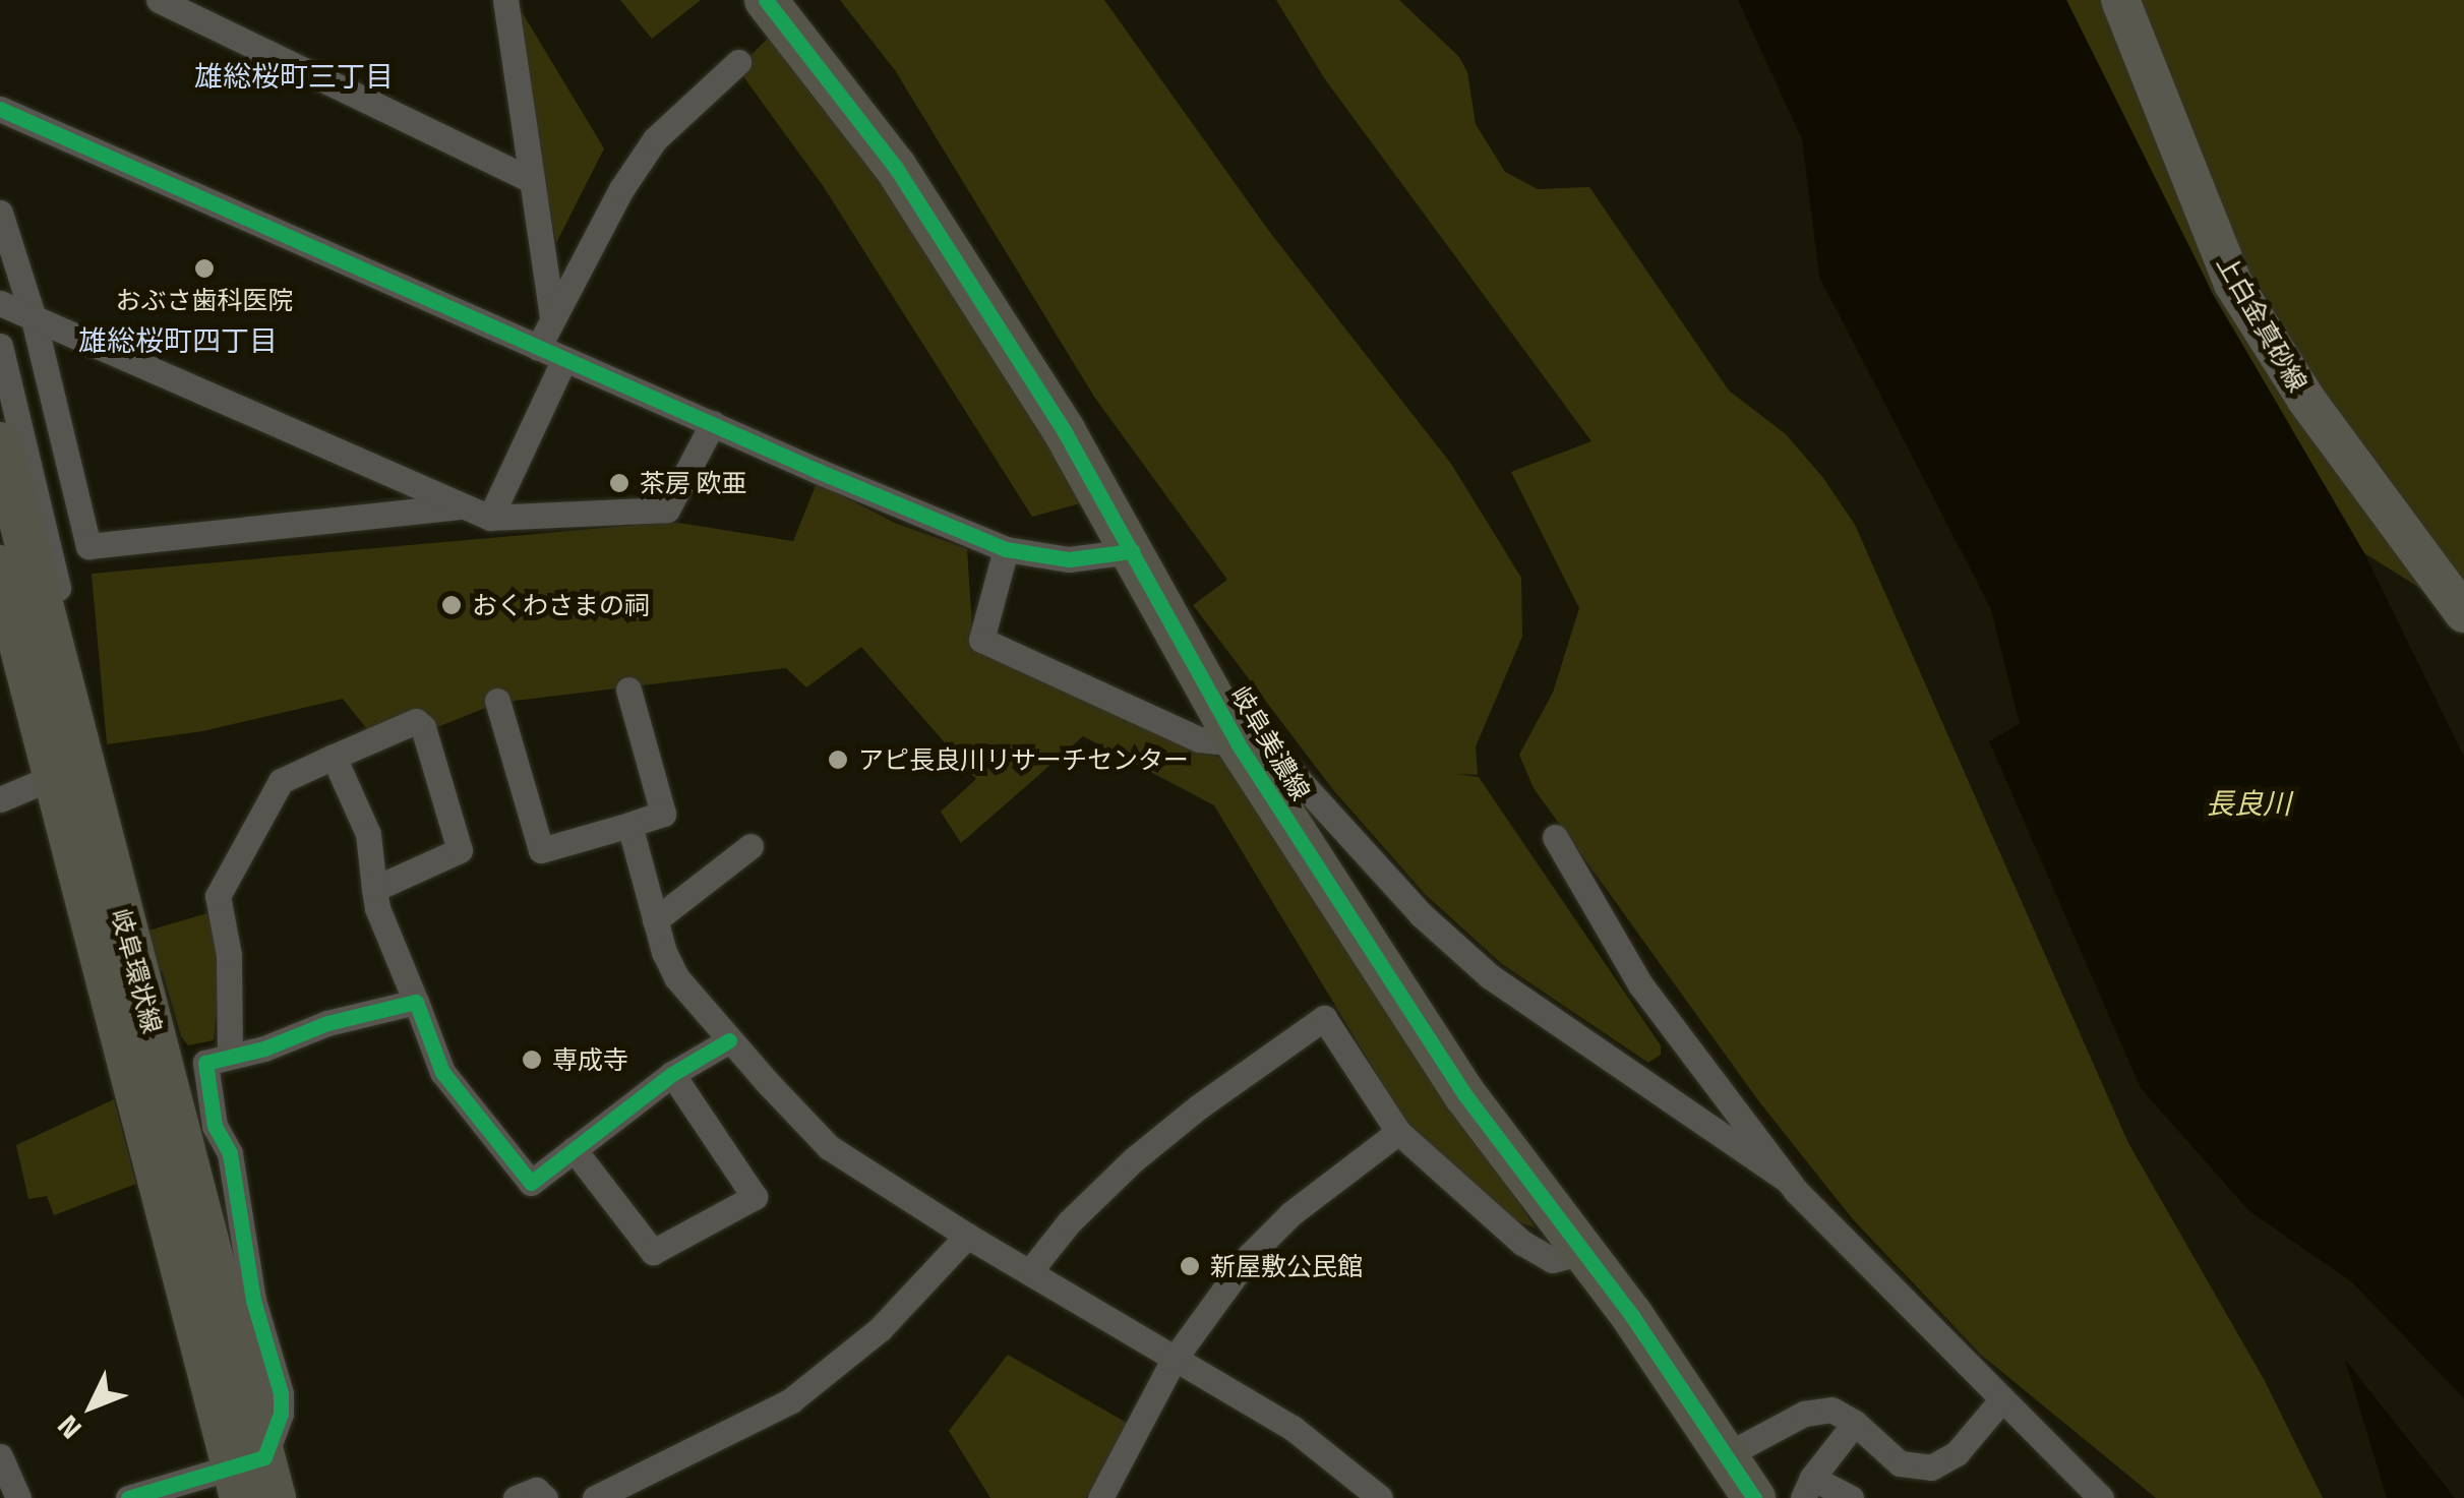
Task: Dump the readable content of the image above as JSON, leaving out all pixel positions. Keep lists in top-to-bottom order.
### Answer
{
  "streets": {
    "main road": ["上白金真砂線", "岐阜美濃線", "岐阜環状線"]
  },
  "districts": ["雄総桜町三丁目", "雄総桜町四丁目"],
  "water": ["長良川"],
  "places": [
    "おぶさ歯科医院",
    "茶房 欧亜",
    "おくわさまの祠",
    "アピ長良川リサーチセンター",
    "専成寺",
    "新屋敷公民館"
  ],
  "north": "bottom left"
}
